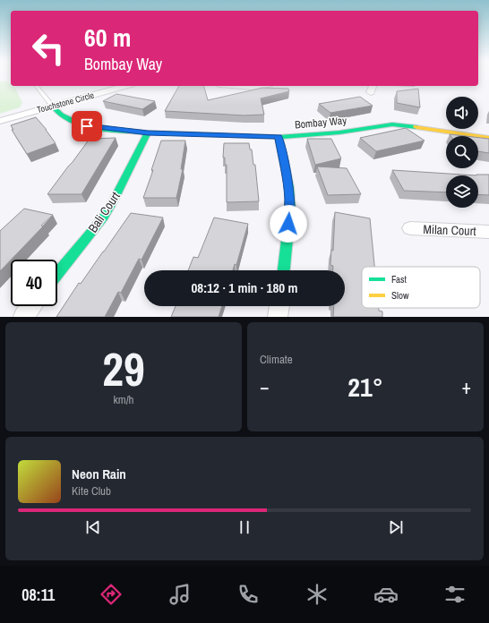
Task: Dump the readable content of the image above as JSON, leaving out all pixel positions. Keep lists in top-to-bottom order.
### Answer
{
  "streets": {
    "street": [
      "Touchstone Circle",
      "Bombay Way",
      "Bali Court",
      "Milan Court"
    ]
  },
  "crossings": [
    ["Touchstone Circle", "Bombay Way"],
    ["Bombay Way", "Bali Court"]
  ],
  "legend": ["Fast", "Slow"],
  "page": {
    "turn": ["60 m", "Bombay Way"],
    "limit": "40",
    "trip": "08:12 · 1 min · 180 m",
    "tile": [
      ["29", "km/h"],
      "Climate"
    ],
    "heat": ["−", "21°", "+"],
    "song": ["Neon Rain", "Kite Club"],
    "tabs": "08:11"
  }
}
